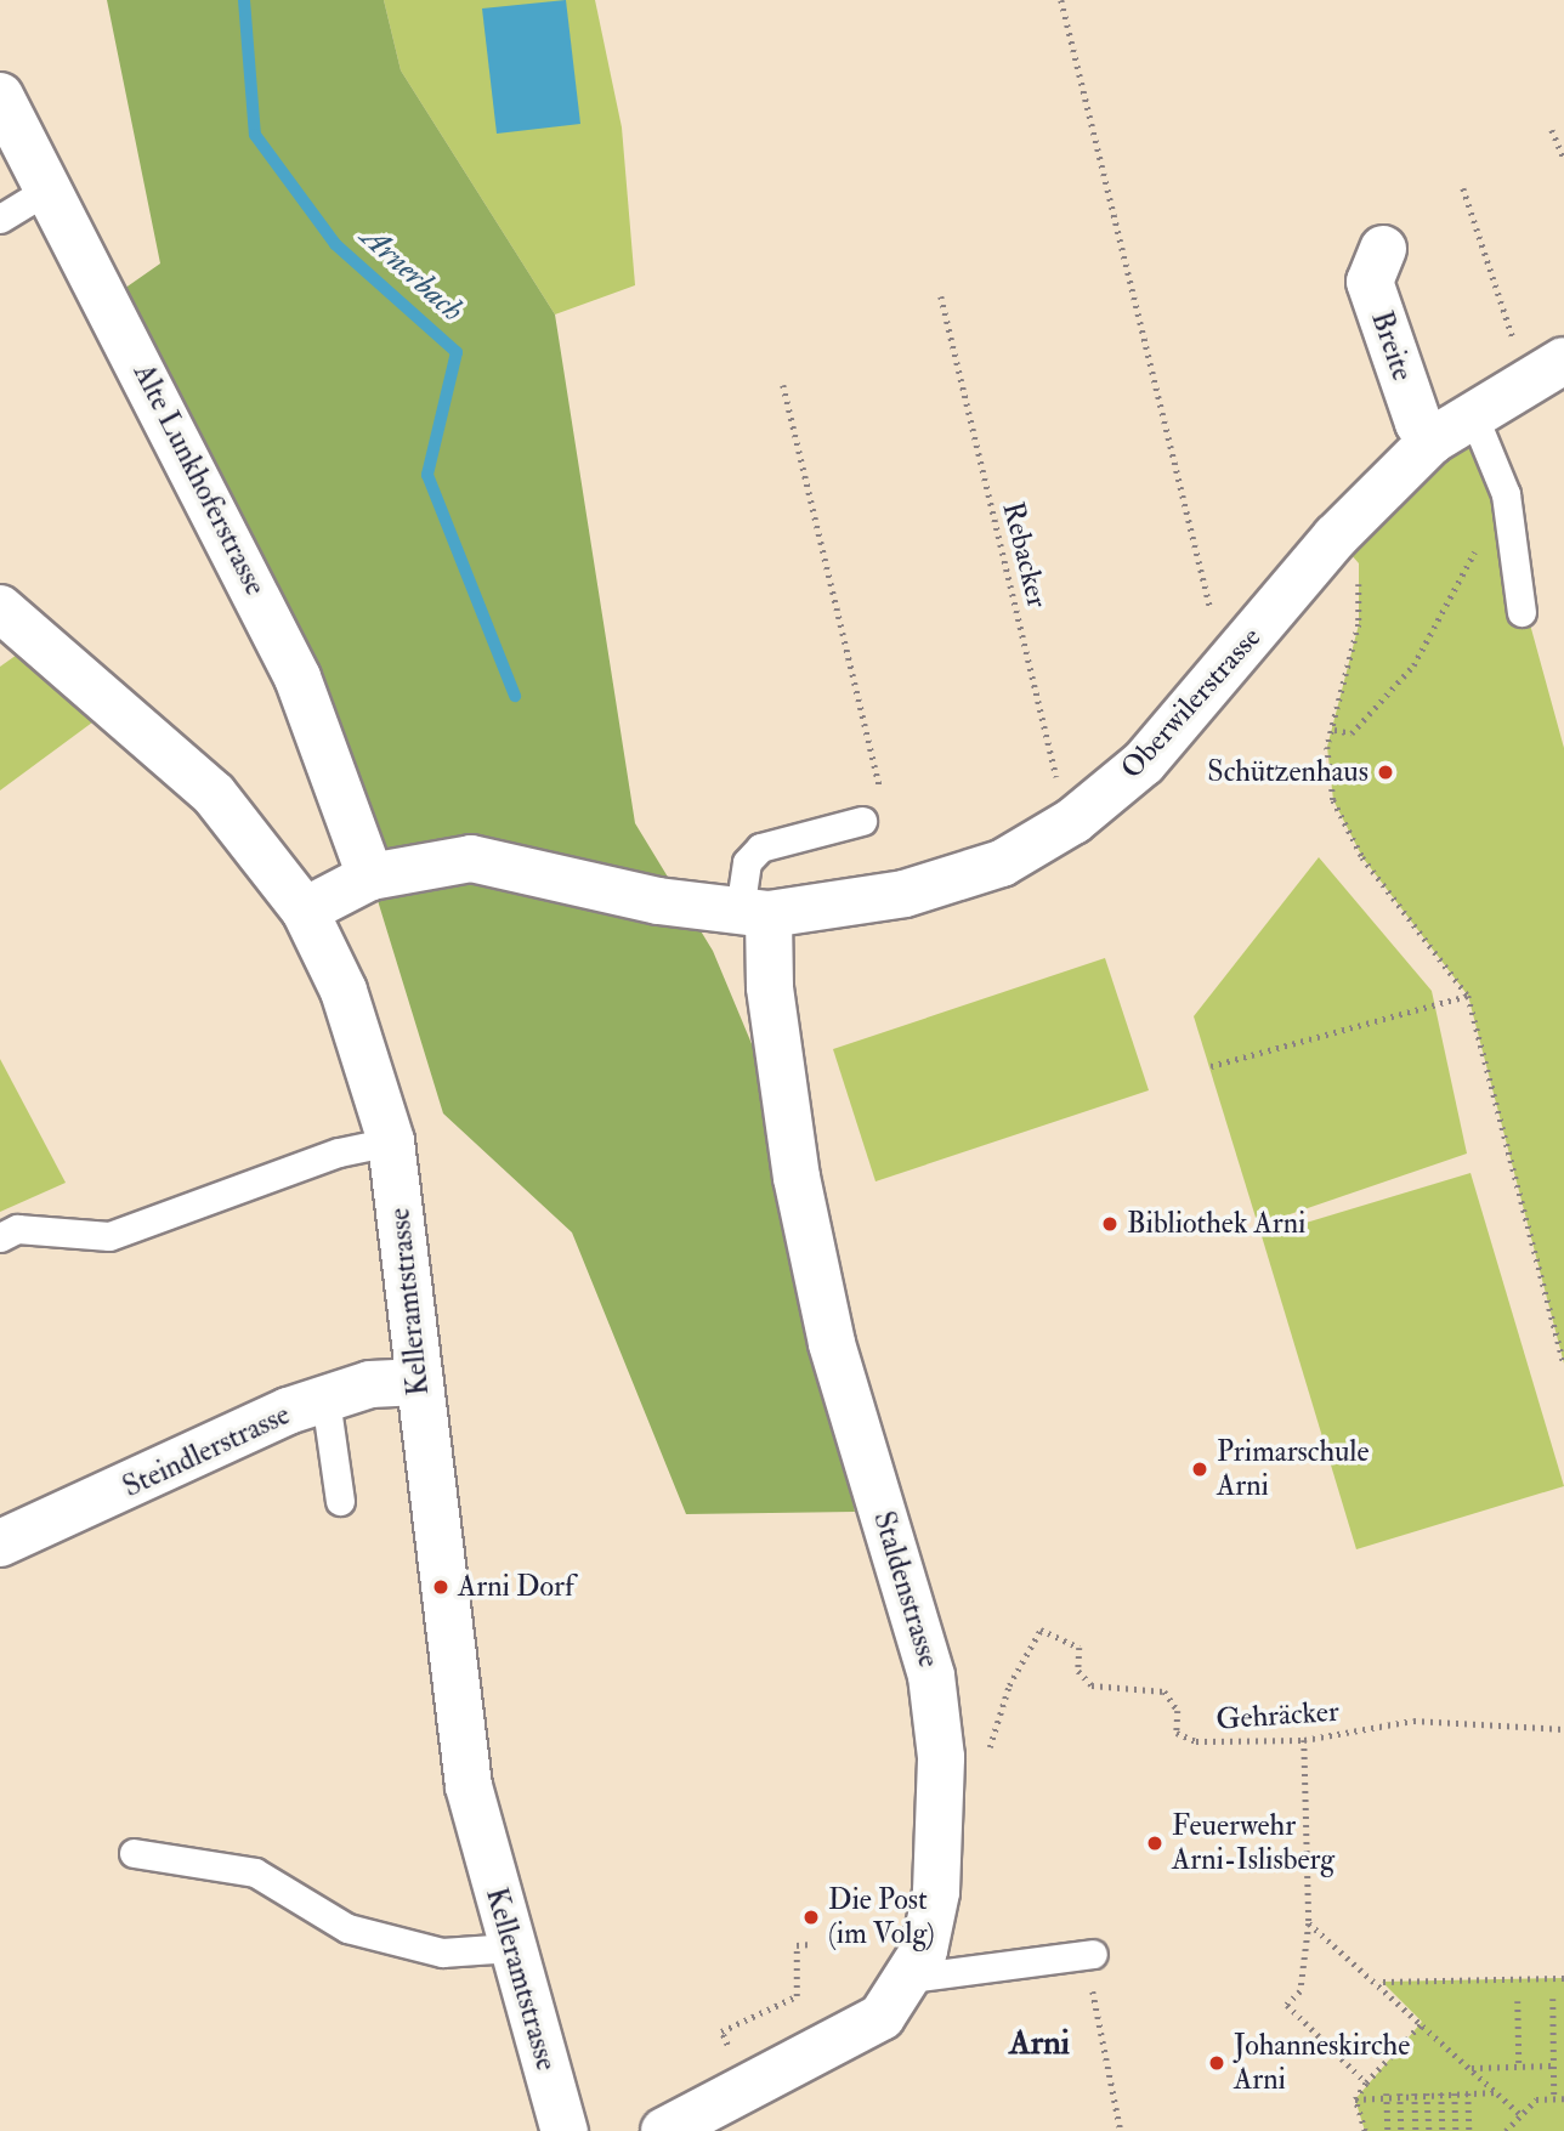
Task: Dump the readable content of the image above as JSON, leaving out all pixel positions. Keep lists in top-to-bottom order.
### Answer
{
  "streets": {
    "street": [
      "Breite",
      "Alte Lunkhoferstrasse",
      "Oberwilerstrasse",
      "Kelleramtstrasse",
      "Steindlerstrasse",
      "Staldenstrasse"
    ],
    "path": ["Rebacker", "Gehräcker"]
  },
  "crossings": [
    ["Breite", "Oberwilerstrasse"],
    ["Alte Lunkhoferstrasse", "Oberwilerstrasse"],
    ["Rebacker", "Oberwilerstrasse"],
    ["Oberwilerstrasse", "Kelleramtstrasse"],
    ["Oberwilerstrasse", "Staldenstrasse"],
    ["Kelleramtstrasse", "Steindlerstrasse"]
  ],
  "districts": ["Arni"],
  "water": ["Arnerbach"],
  "places": [
    "Schützenhaus",
    "Bibliothek Arni",
    "Primarschule Arni",
    "Arni Dorf",
    "Feuerwehr Arni-Islisberg",
    "Die Post (im Volg)",
    "Johanneskirche Arni"
  ]
}
